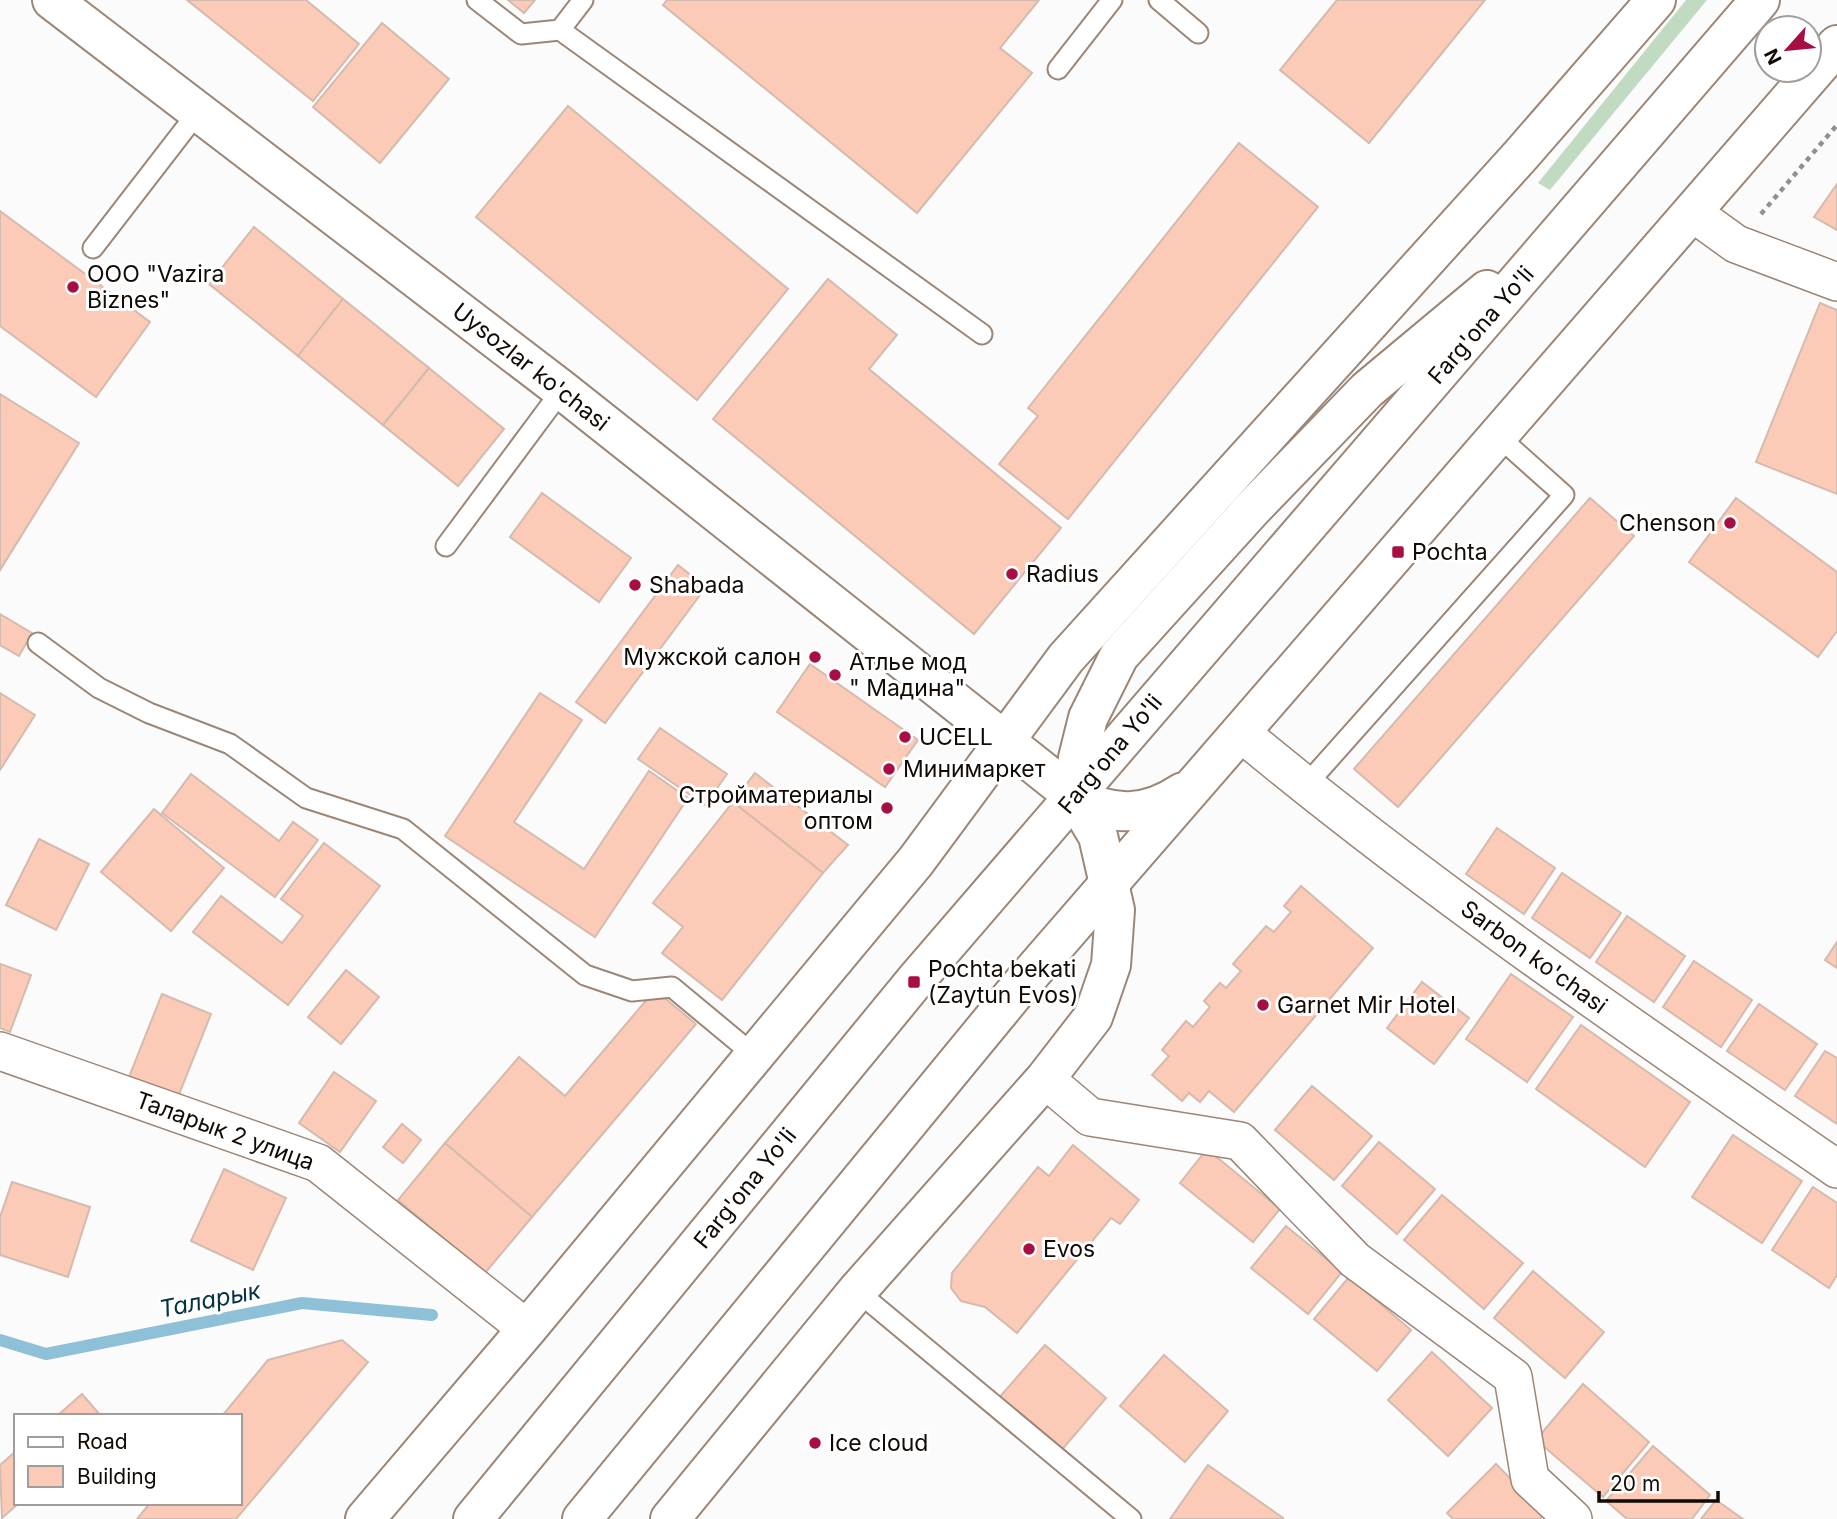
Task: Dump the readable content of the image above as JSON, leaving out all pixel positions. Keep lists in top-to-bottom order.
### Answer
{
  "streets": {
    "main road": ["Farg'ona Yo'li", "Uysozlar ko'chasi"],
    "street": ["Sarbon ko'chasi", "Таларык 2 улица"]
  },
  "crossings": [
    ["Farg'ona Yo'li", "Uysozlar ko'chasi"]
  ],
  "water": ["Таларык"],
  "places": {
    "other": [
      "OOO \"Vazira Biznes\"",
      "Chenson",
      "Radius",
      "Shabada",
      "Мужской салон",
      "Атлье мод \" Мадина\"",
      "UCELL",
      "Минимаркет",
      "Стройматериалы оптом",
      "Garnet Mir Hotel",
      "Evos",
      "Ice cloud"
    ],
    "transit": ["Pochta", "Pochta bekati (Zaytun Evos)"]
  },
  "legend": ["Road", "Building"],
  "scale_bar": "20 m",
  "north": "bottom left"
}
